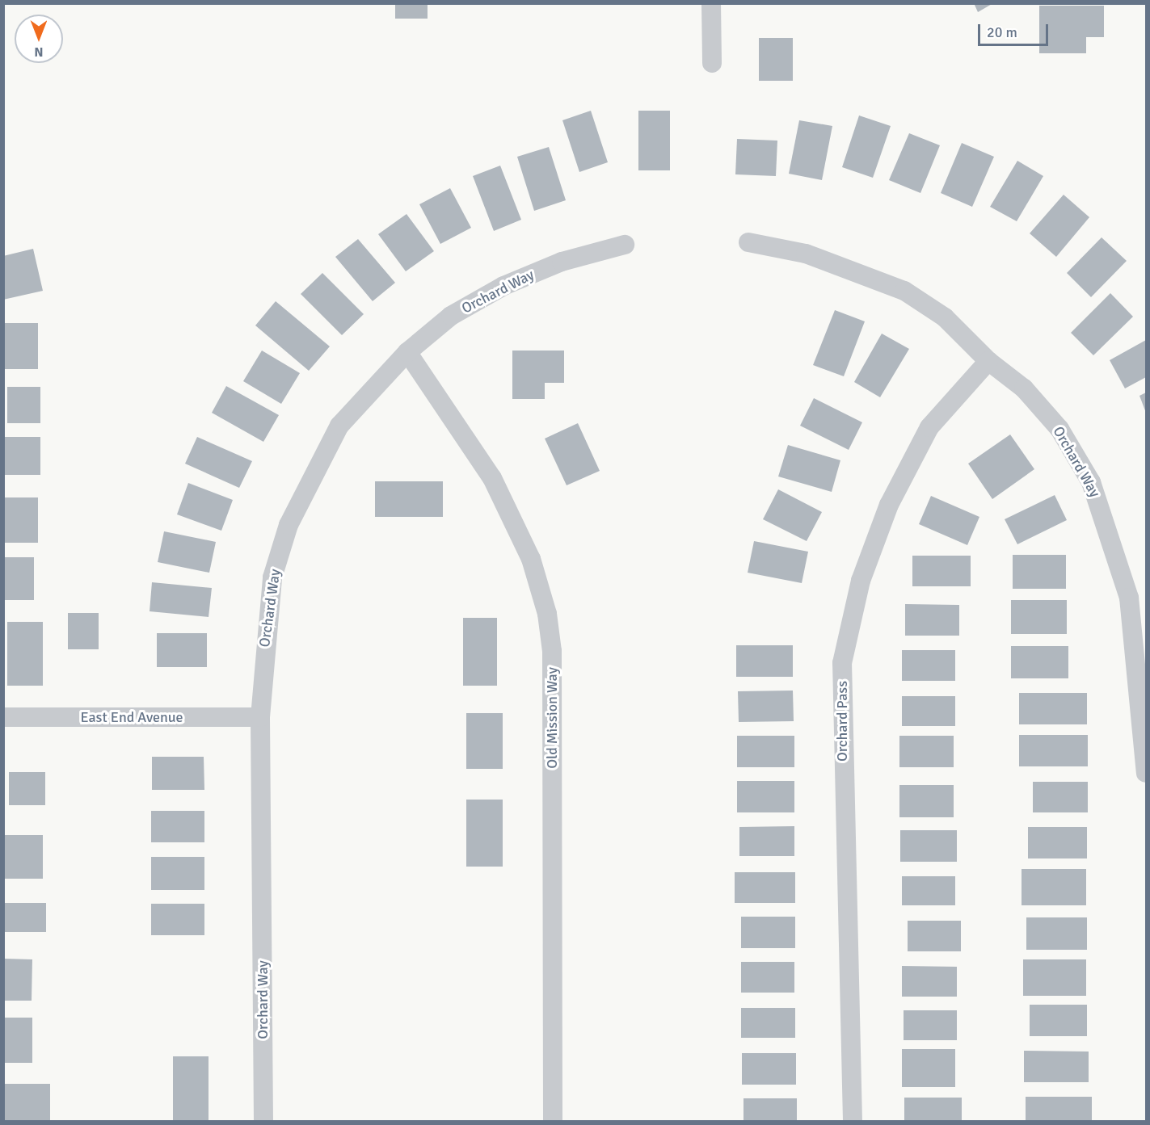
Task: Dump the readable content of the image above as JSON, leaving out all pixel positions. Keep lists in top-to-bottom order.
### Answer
{
  "streets": {
    "street": [
      "Orchard Way",
      "East End Avenue",
      "Old Mission Way",
      "Orchard Pass"
    ]
  },
  "crossings": [
    ["Orchard Way", "East End Avenue"],
    ["Orchard Way", "Old Mission Way"],
    ["Orchard Way", "Orchard Pass"]
  ],
  "scale_bar": "20 m",
  "north": "bottom"
}
